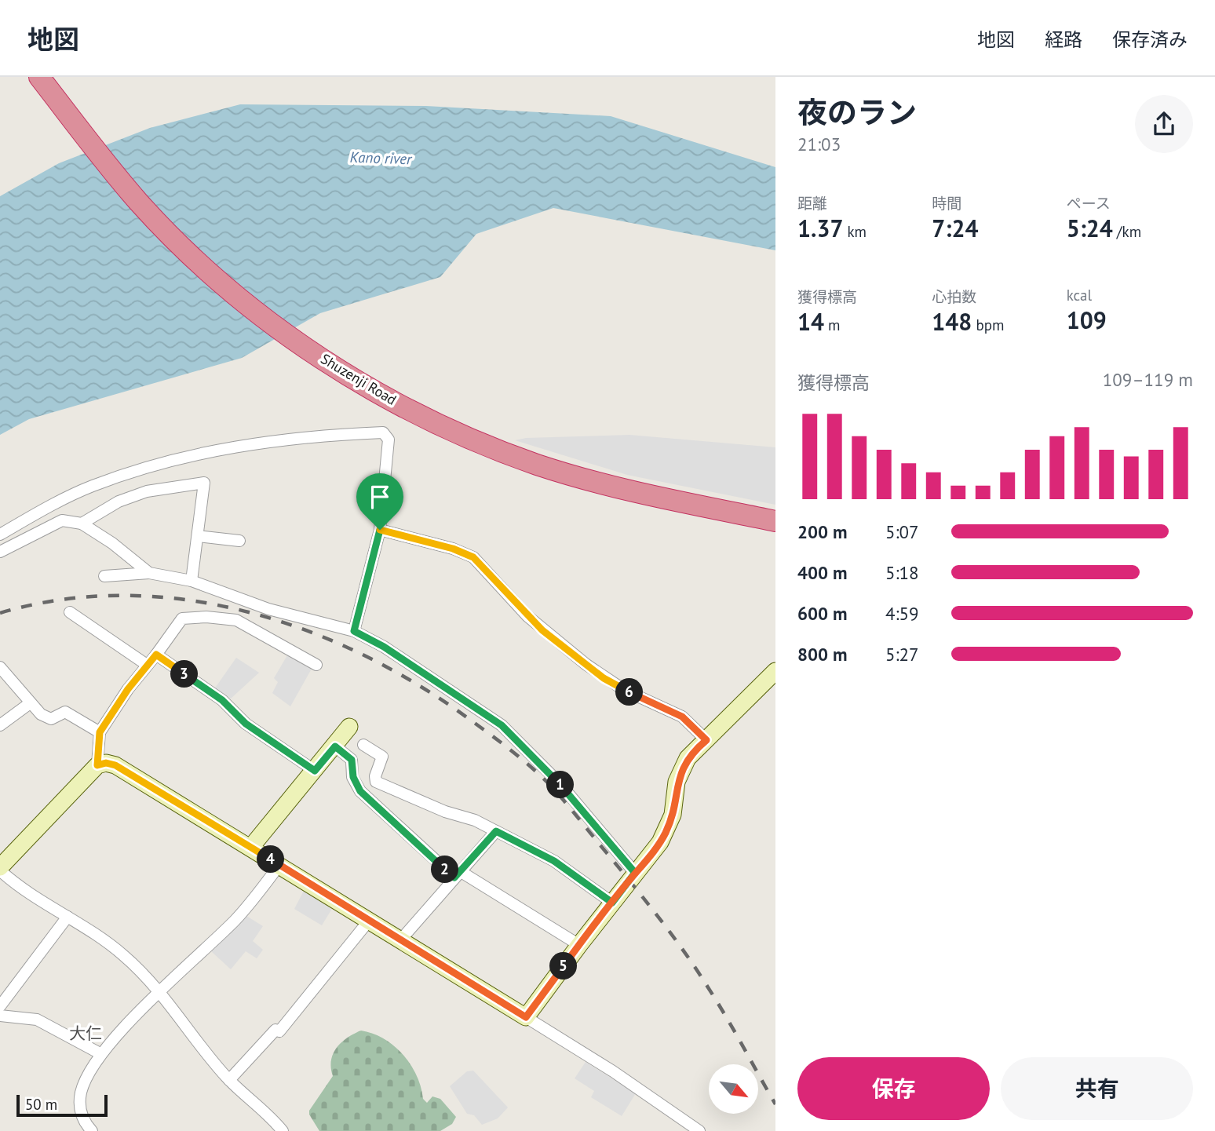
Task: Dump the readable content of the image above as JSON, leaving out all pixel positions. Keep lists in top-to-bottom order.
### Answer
{
  "streets": {
    "highway": ["Shuzenji Road"]
  },
  "districts": ["大仁"],
  "water": ["Kano river"],
  "scale_bar": "50 m",
  "north": "bottom right",
  "page": {
    "header": "地図",
    "nav": ["地図", "経路", "保存済み"],
    "heading": ["夜のラン", "21:03"],
    "stats": [
      ["距離", "1.37 km"],
      ["時間", "7:24"],
      ["ペース", "5:24 /km"],
      ["獲得標高", "14 m"],
      ["心拍数", "148 bpm"],
      ["kcal", "109"]
    ],
    "chart": ["獲得標高", "109–119 m"],
    "list": [
      {
        "name": "200 m",
        "note": "5:07"
      },
      {
        "name": "400 m",
        "note": "5:18"
      },
      {
        "name": "600 m",
        "note": "4:59"
      },
      {
        "name": "800 m",
        "note": "5:27"
      }
    ],
    "pins": [
      "3",
      "6",
      "1",
      "4",
      "2",
      "5"
    ],
    "buttons": ["保存", "共有"],
    "scale": "50 m"
  }
}
